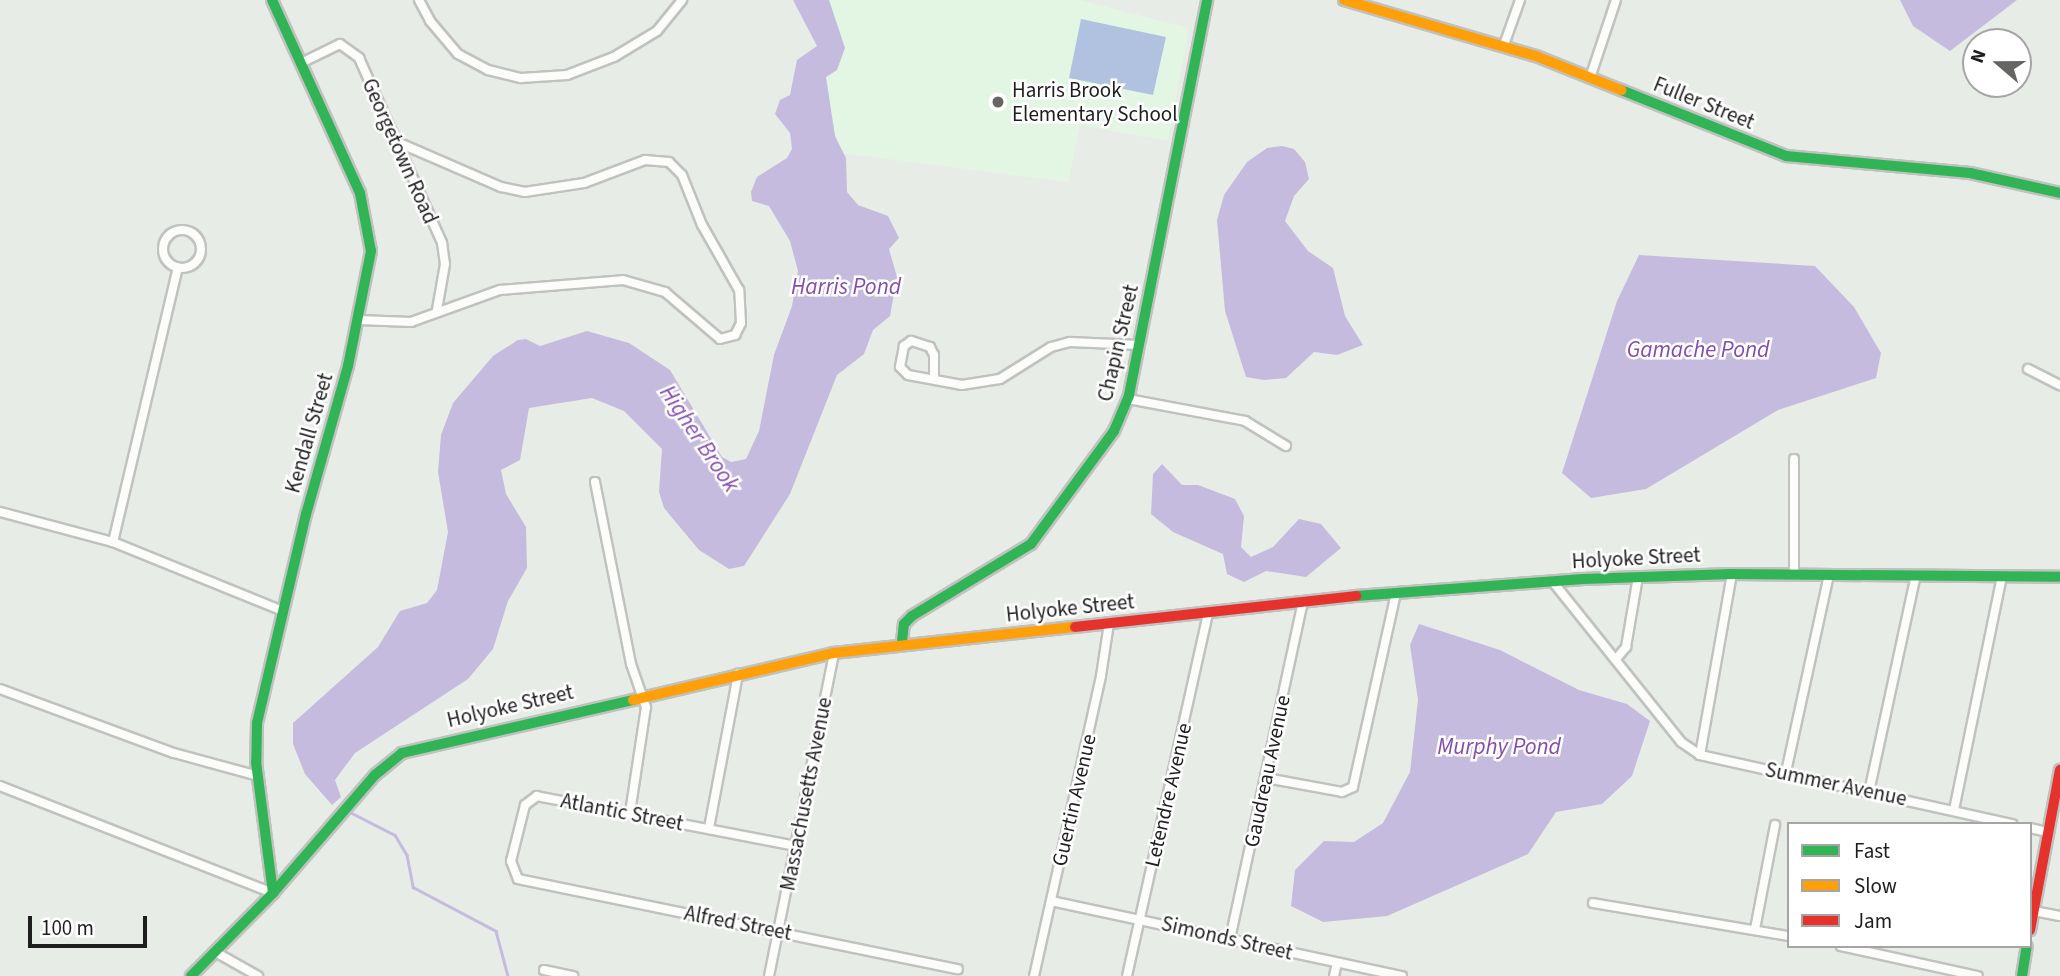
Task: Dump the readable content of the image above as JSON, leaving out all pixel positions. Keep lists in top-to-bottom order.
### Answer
{
  "streets": {
    "main road": [
      "Fuller Street",
      "Chapin Street",
      "Kendall Street",
      "Holyoke Street"
    ],
    "street": [
      "Georgetown Road",
      "Gaudreau Avenue",
      "Summer Avenue",
      "Massachusetts Avenue",
      "Letendre Avenue",
      "Guertin Avenue",
      "Atlantic Street",
      "Alfred Street",
      "Simonds Street"
    ]
  },
  "crossings": [
    ["Georgetown Road", "Kendall Street"],
    ["Chapin Street", "Holyoke Street"],
    ["Kendall Street", "Holyoke Street"],
    ["Holyoke Street", "Gaudreau Avenue"],
    ["Holyoke Street", "Massachusetts Avenue"],
    ["Holyoke Street", "Letendre Avenue"],
    ["Holyoke Street", "Guertin Avenue"],
    ["Gaudreau Avenue", "Simonds Street"],
    ["Massachusetts Avenue", "Atlantic Street"],
    ["Massachusetts Avenue", "Alfred Street"],
    ["Letendre Avenue", "Simonds Street"],
    ["Guertin Avenue", "Simonds Street"],
    ["Atlantic Street", "Alfred Street"]
  ],
  "water": [
    "Harris Pond",
    "Gamache Pond",
    "Higher Brook",
    "Murphy Pond"
  ],
  "places": ["Harris Brook Elementary School"],
  "legend": ["Fast", "Slow", "Jam"],
  "scale_bar": "100 m",
  "north": "left"
}
